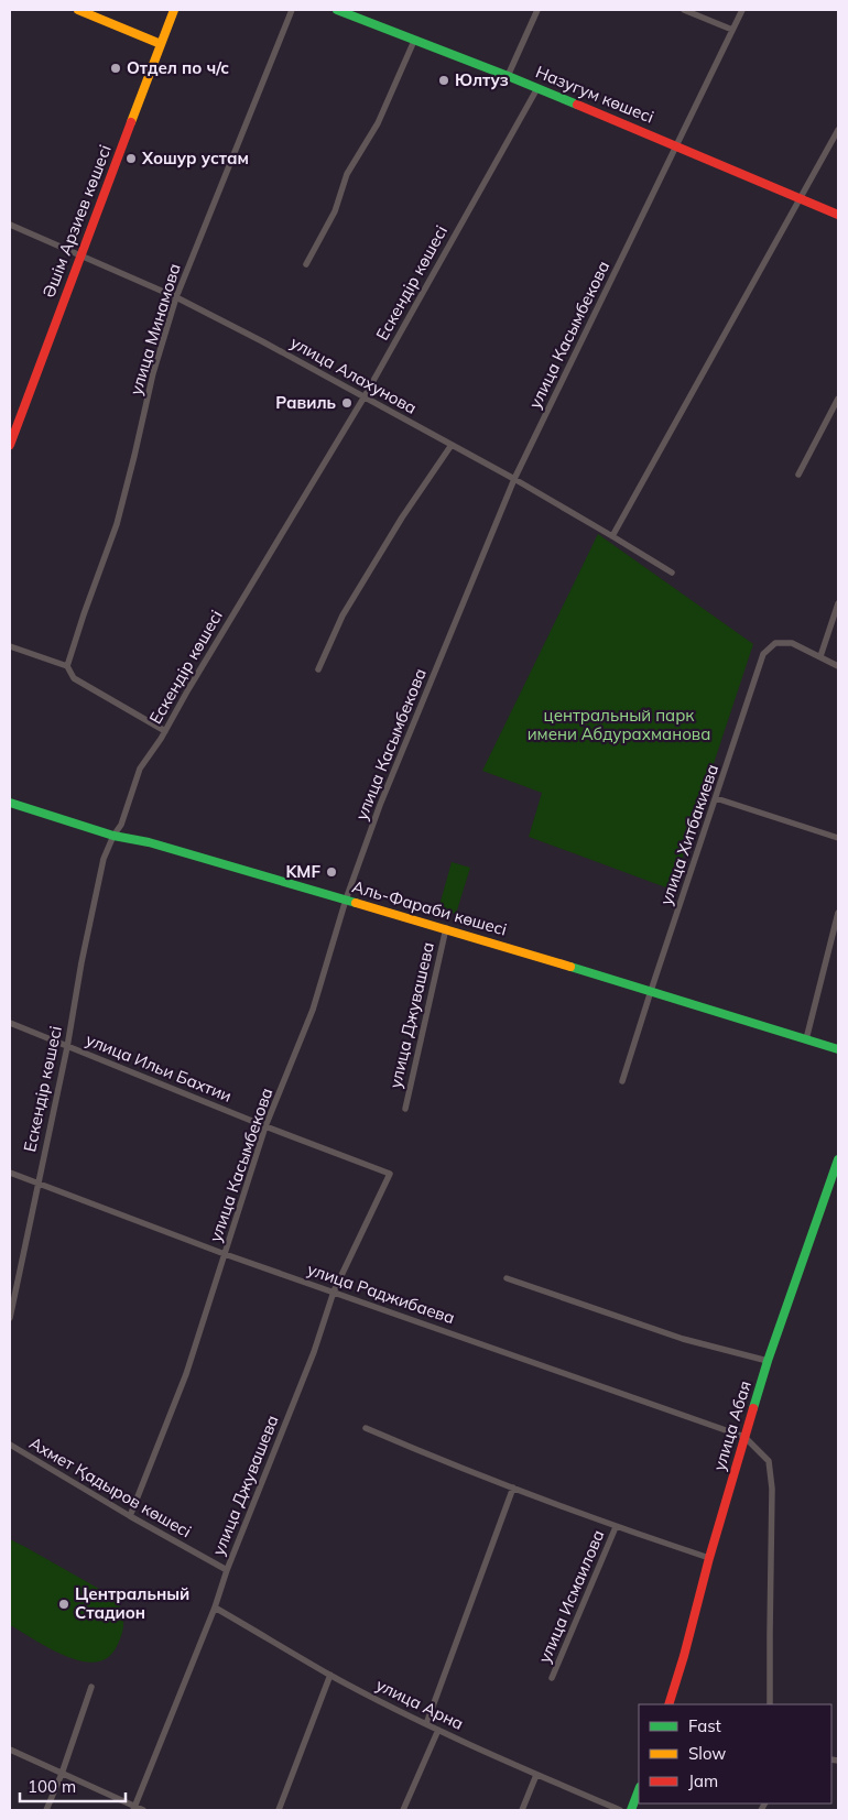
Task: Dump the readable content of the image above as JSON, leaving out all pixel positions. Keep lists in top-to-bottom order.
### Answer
{
  "streets": {
    "main road": [
      "Назугум көшесі",
      "Әшім Арзиев көшесі",
      "Аль-Фараби көшесі",
      "улица Абая"
    ],
    "street": [
      "Ескендір көшесі",
      "улица Минамова",
      "улица Касымбекова",
      "улица Алахунова",
      "улица Хитбакиева",
      "улица Джувашева",
      "улица Ильи Бахтии",
      "улица Раджибаева",
      "Ахмет Қадыров көшесі",
      "улица Исмаилова",
      "улица Арна"
    ]
  },
  "crossings": [
    ["Назугум көшесі", "Ескендір көшесі"],
    ["Назугум көшесі", "улица Касымбекова"],
    ["Әшім Арзиев көшесі", "улица Алахунова"],
    ["Ескендір көшесі", "улица Алахунова"],
    ["Ескендір көшесі", "Аль-Фараби көшесі"],
    ["Ескендір көшесі", "улица Ильи Бахтии"],
    ["Ескендір көшесі", "улица Раджибаева"],
    ["улица Минамова", "улица Алахунова"],
    ["улица Касымбекова", "улица Алахунова"],
    ["улица Касымбекова", "Аль-Фараби көшесі"],
    ["улица Касымбекова", "улица Ильи Бахтии"],
    ["улица Касымбекова", "улица Раджибаева"],
    ["улица Касымбекова", "Ахмет Қадыров көшесі"],
    ["улица Хитбакиева", "Аль-Фараби көшесі"],
    ["Аль-Фараби көшесі", "улица Джувашева"],
    ["улица Джувашева", "улица Ильи Бахтии"],
    ["улица Джувашева", "улица Раджибаева"],
    ["улица Джувашева", "Ахмет Қадыров көшесі"],
    ["улица Джувашева", "улица Арна"],
    ["улица Раджибаева", "улица Абая"]
  ],
  "parks": ["центральный парк имени Абдурахманова"],
  "places": [
    "Отдел по ч/с",
    "Юлтуз",
    "Хошур устам",
    "Равиль",
    "KMF",
    "Центральный Стадион"
  ],
  "legend": ["Fast", "Slow", "Jam"],
  "scale_bar": "100 m"
}
